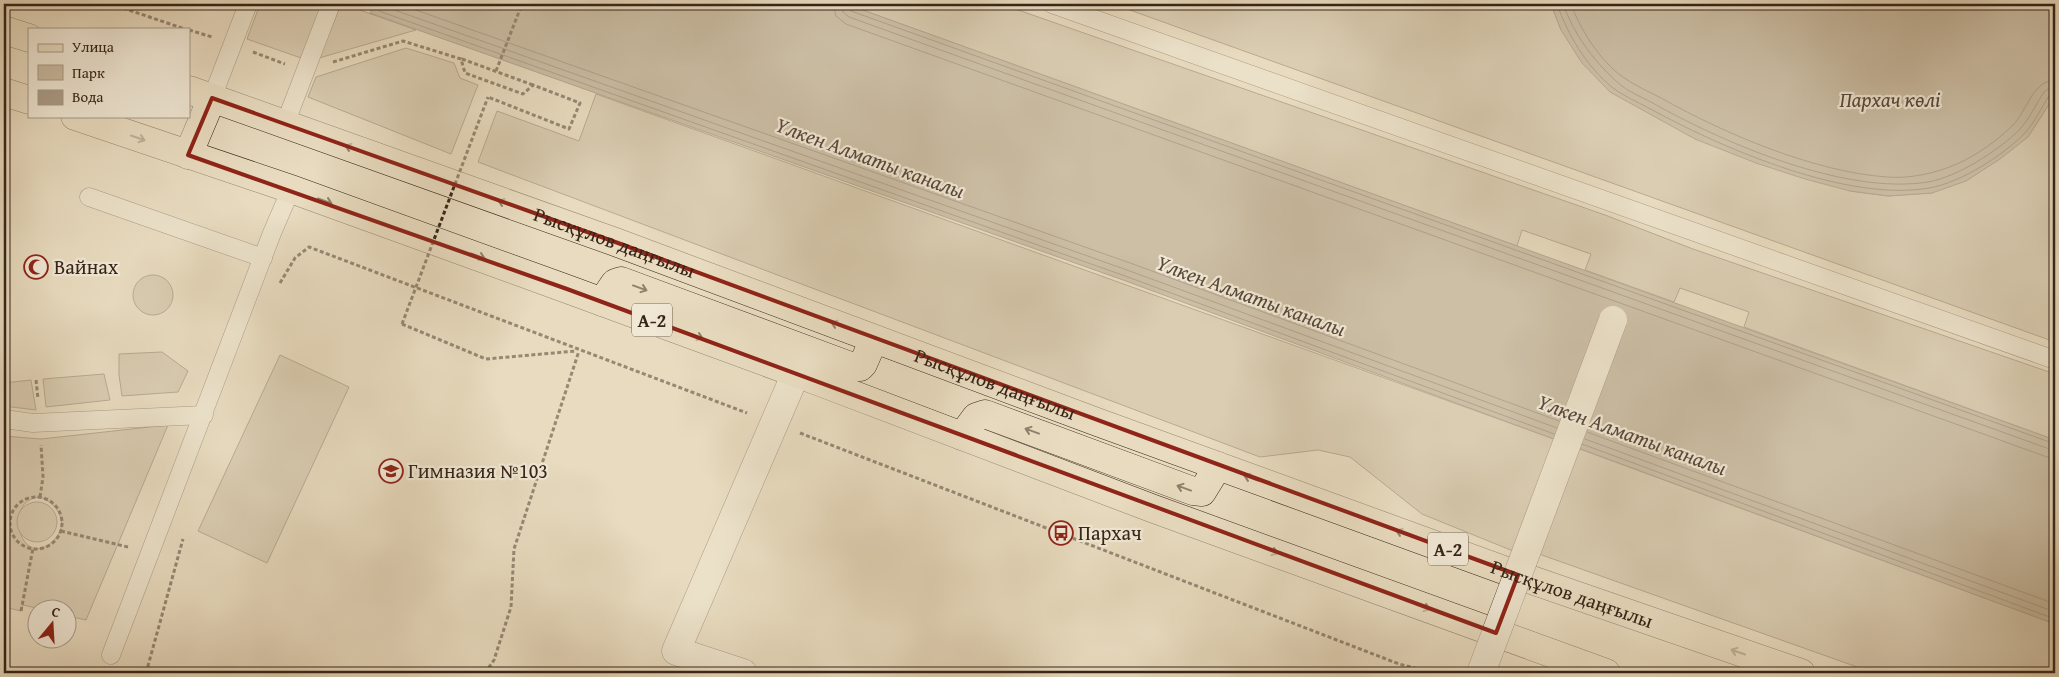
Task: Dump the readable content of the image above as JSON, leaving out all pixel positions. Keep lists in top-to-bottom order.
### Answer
{
  "streets": {
    "main road": ["Рысқұлов даңғылы", "A-2"]
  },
  "water": ["Пархач көлі", "Үлкен Алматы каналы"],
  "places": {
    "mosque": ["Вайнах"],
    "school or university": ["Гимназия №103"],
    "bus stop": ["Пархач"]
  },
  "legend": ["Улица", "Парк", "Вода"],
  "north": "top"
}
